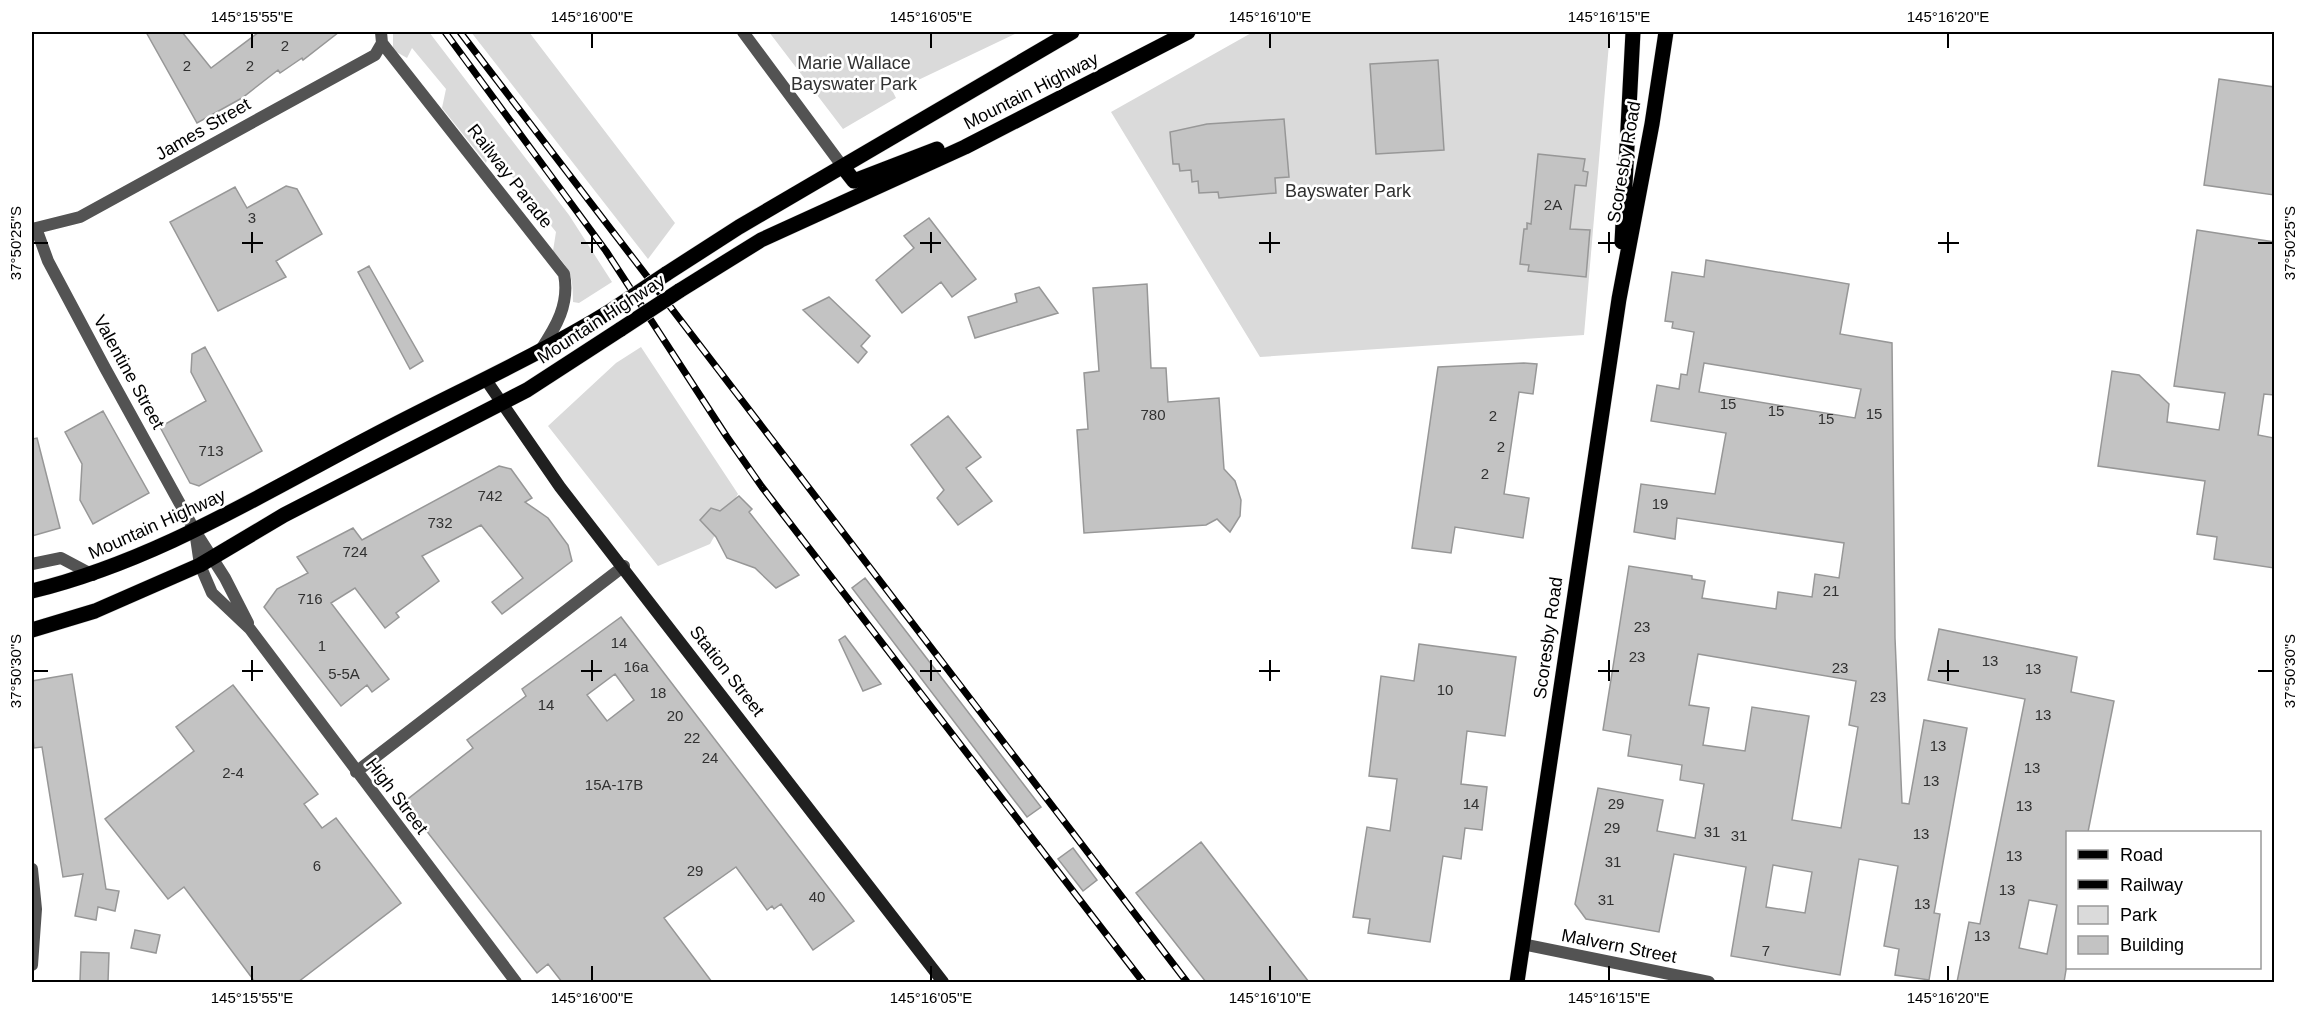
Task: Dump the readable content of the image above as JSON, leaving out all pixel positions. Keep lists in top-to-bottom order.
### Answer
{
  "streets": {
    "main road": ["Mountain Highway", "Scoresby Road", "Station Street"],
    "street": [
      "James Street",
      "Railway Parade",
      "Valentine Street",
      "High Street",
      "Malvern Street"
    ]
  },
  "crossings": [
    ["Mountain Highway", "Railway Parade"],
    ["Mountain Highway", "Valentine Street"],
    ["Mountain Highway", "Station Street"],
    ["Mountain Highway", "High Street"],
    ["James Street", "Railway Parade"],
    ["James Street", "Valentine Street"],
    ["Scoresby Road", "Malvern Street"],
    ["Valentine Street", "High Street"]
  ],
  "parks": ["Marie Wallace Bayswater Park", "Bayswater Park"],
  "house_numbers": [
    "2",
    "2",
    "2",
    "2A",
    "3",
    "15",
    "15",
    "15",
    "780",
    "2",
    "15",
    "2",
    "713",
    "2",
    "742",
    "19",
    "732",
    "724",
    "21",
    "716",
    "23",
    "14",
    "1",
    "23",
    "13",
    "16a",
    "23",
    "13",
    "5-5A",
    "10",
    "18",
    "23",
    "14",
    "13",
    "20",
    "22",
    "13",
    "24",
    "13",
    "2-4",
    "13",
    "15A-17B",
    "14",
    "29",
    "13",
    "29",
    "31",
    "13",
    "31",
    "13",
    "31",
    "6",
    "29",
    "13",
    "40",
    "31",
    "13",
    "13",
    "7"
  ],
  "legend": [
    "Road",
    "Railway",
    "Park",
    "Building"
  ],
  "coordinates": [
    "145°15'55\"E",
    "145°16'00\"E",
    "145°16'05\"E",
    "145°16'10\"E",
    "145°16'15\"E",
    "145°16'20\"E",
    "37°50'25\"S",
    "37°50'30\"S"
  ]
}
